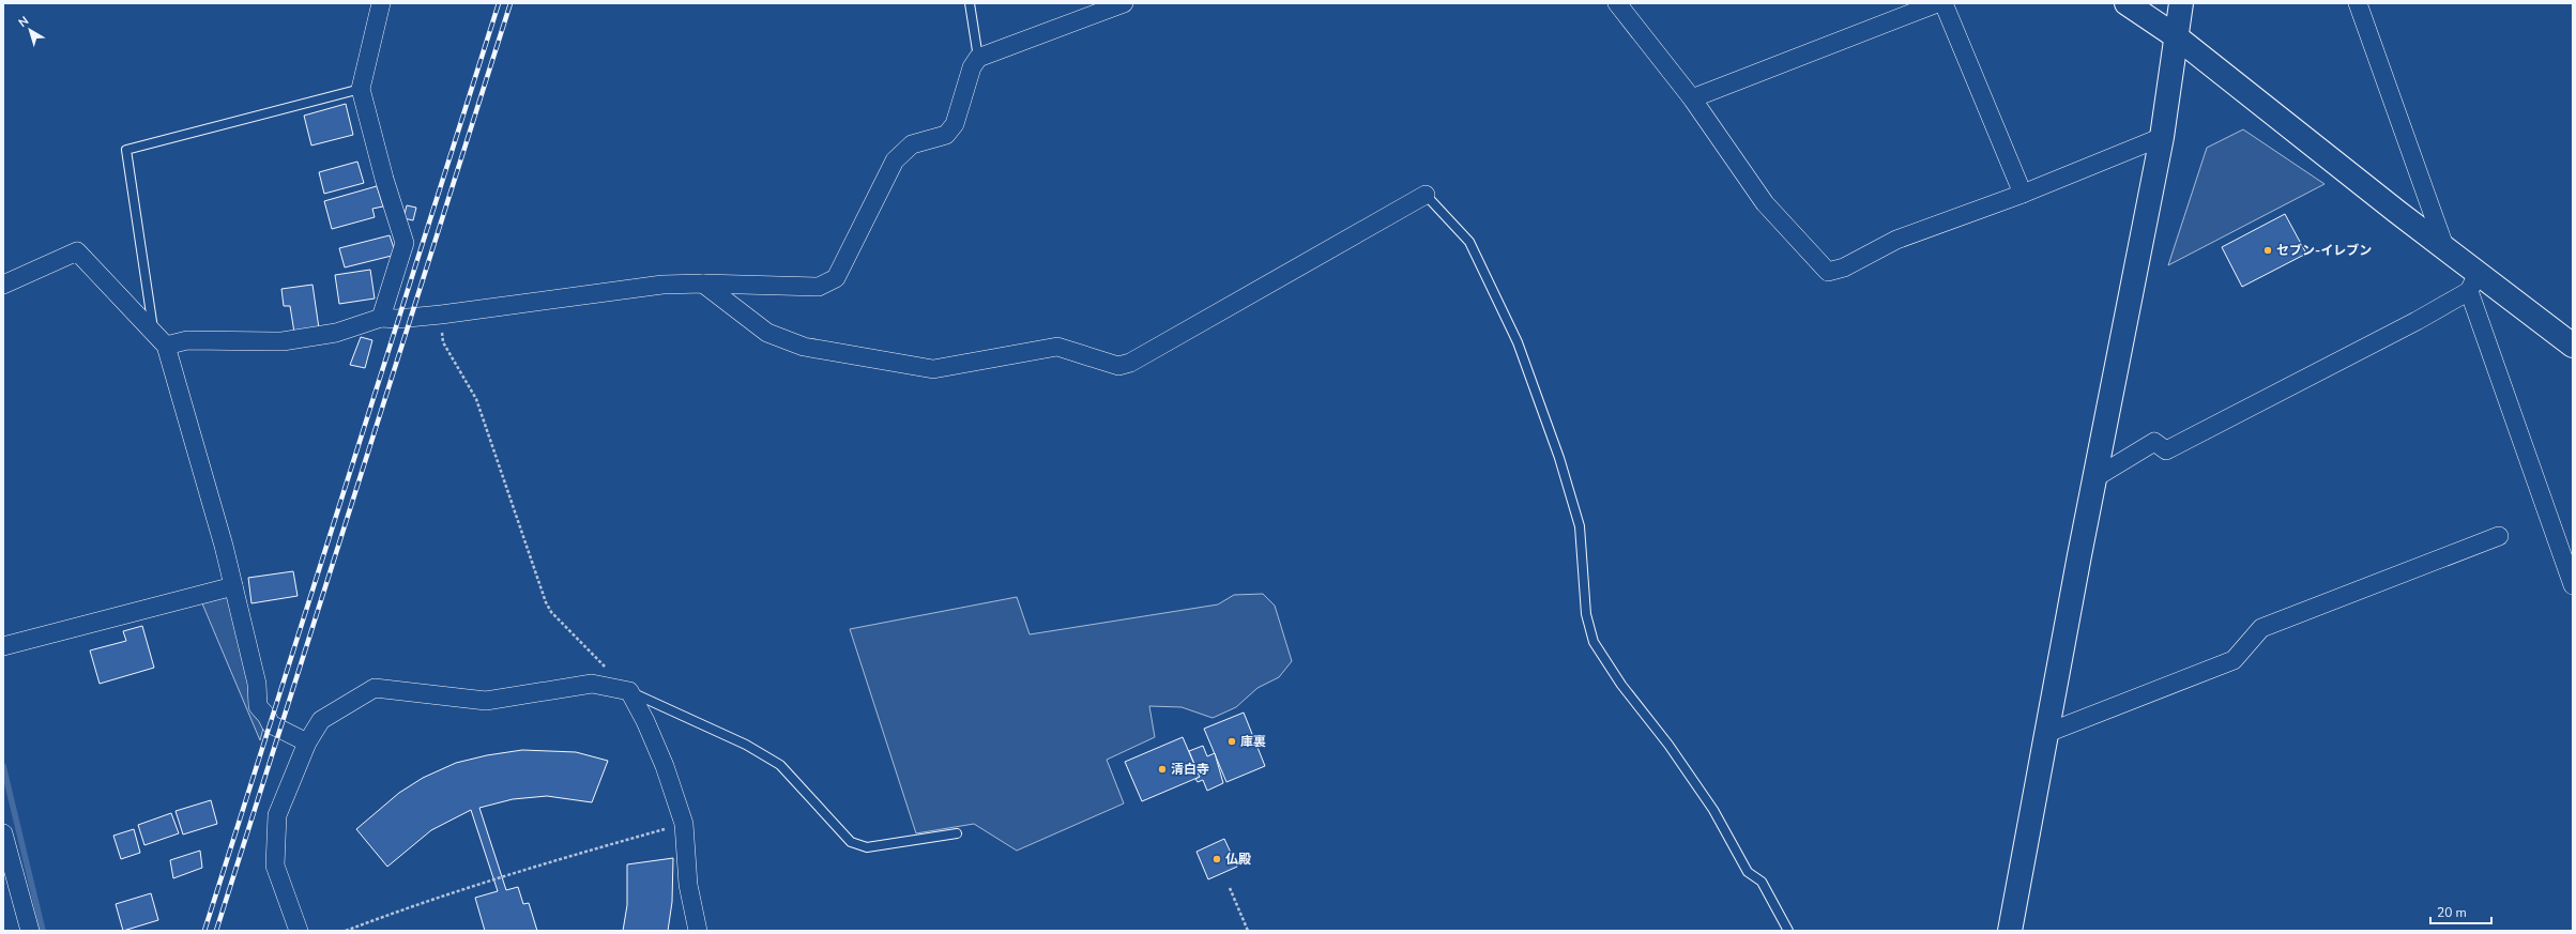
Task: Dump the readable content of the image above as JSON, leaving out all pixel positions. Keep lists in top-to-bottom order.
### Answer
{
  "places": [
    "セブン-イレブン",
    "庫裏",
    "清白寺",
    "仏殿"
  ],
  "scale_bar": "20 m",
  "north": "top left"
}
